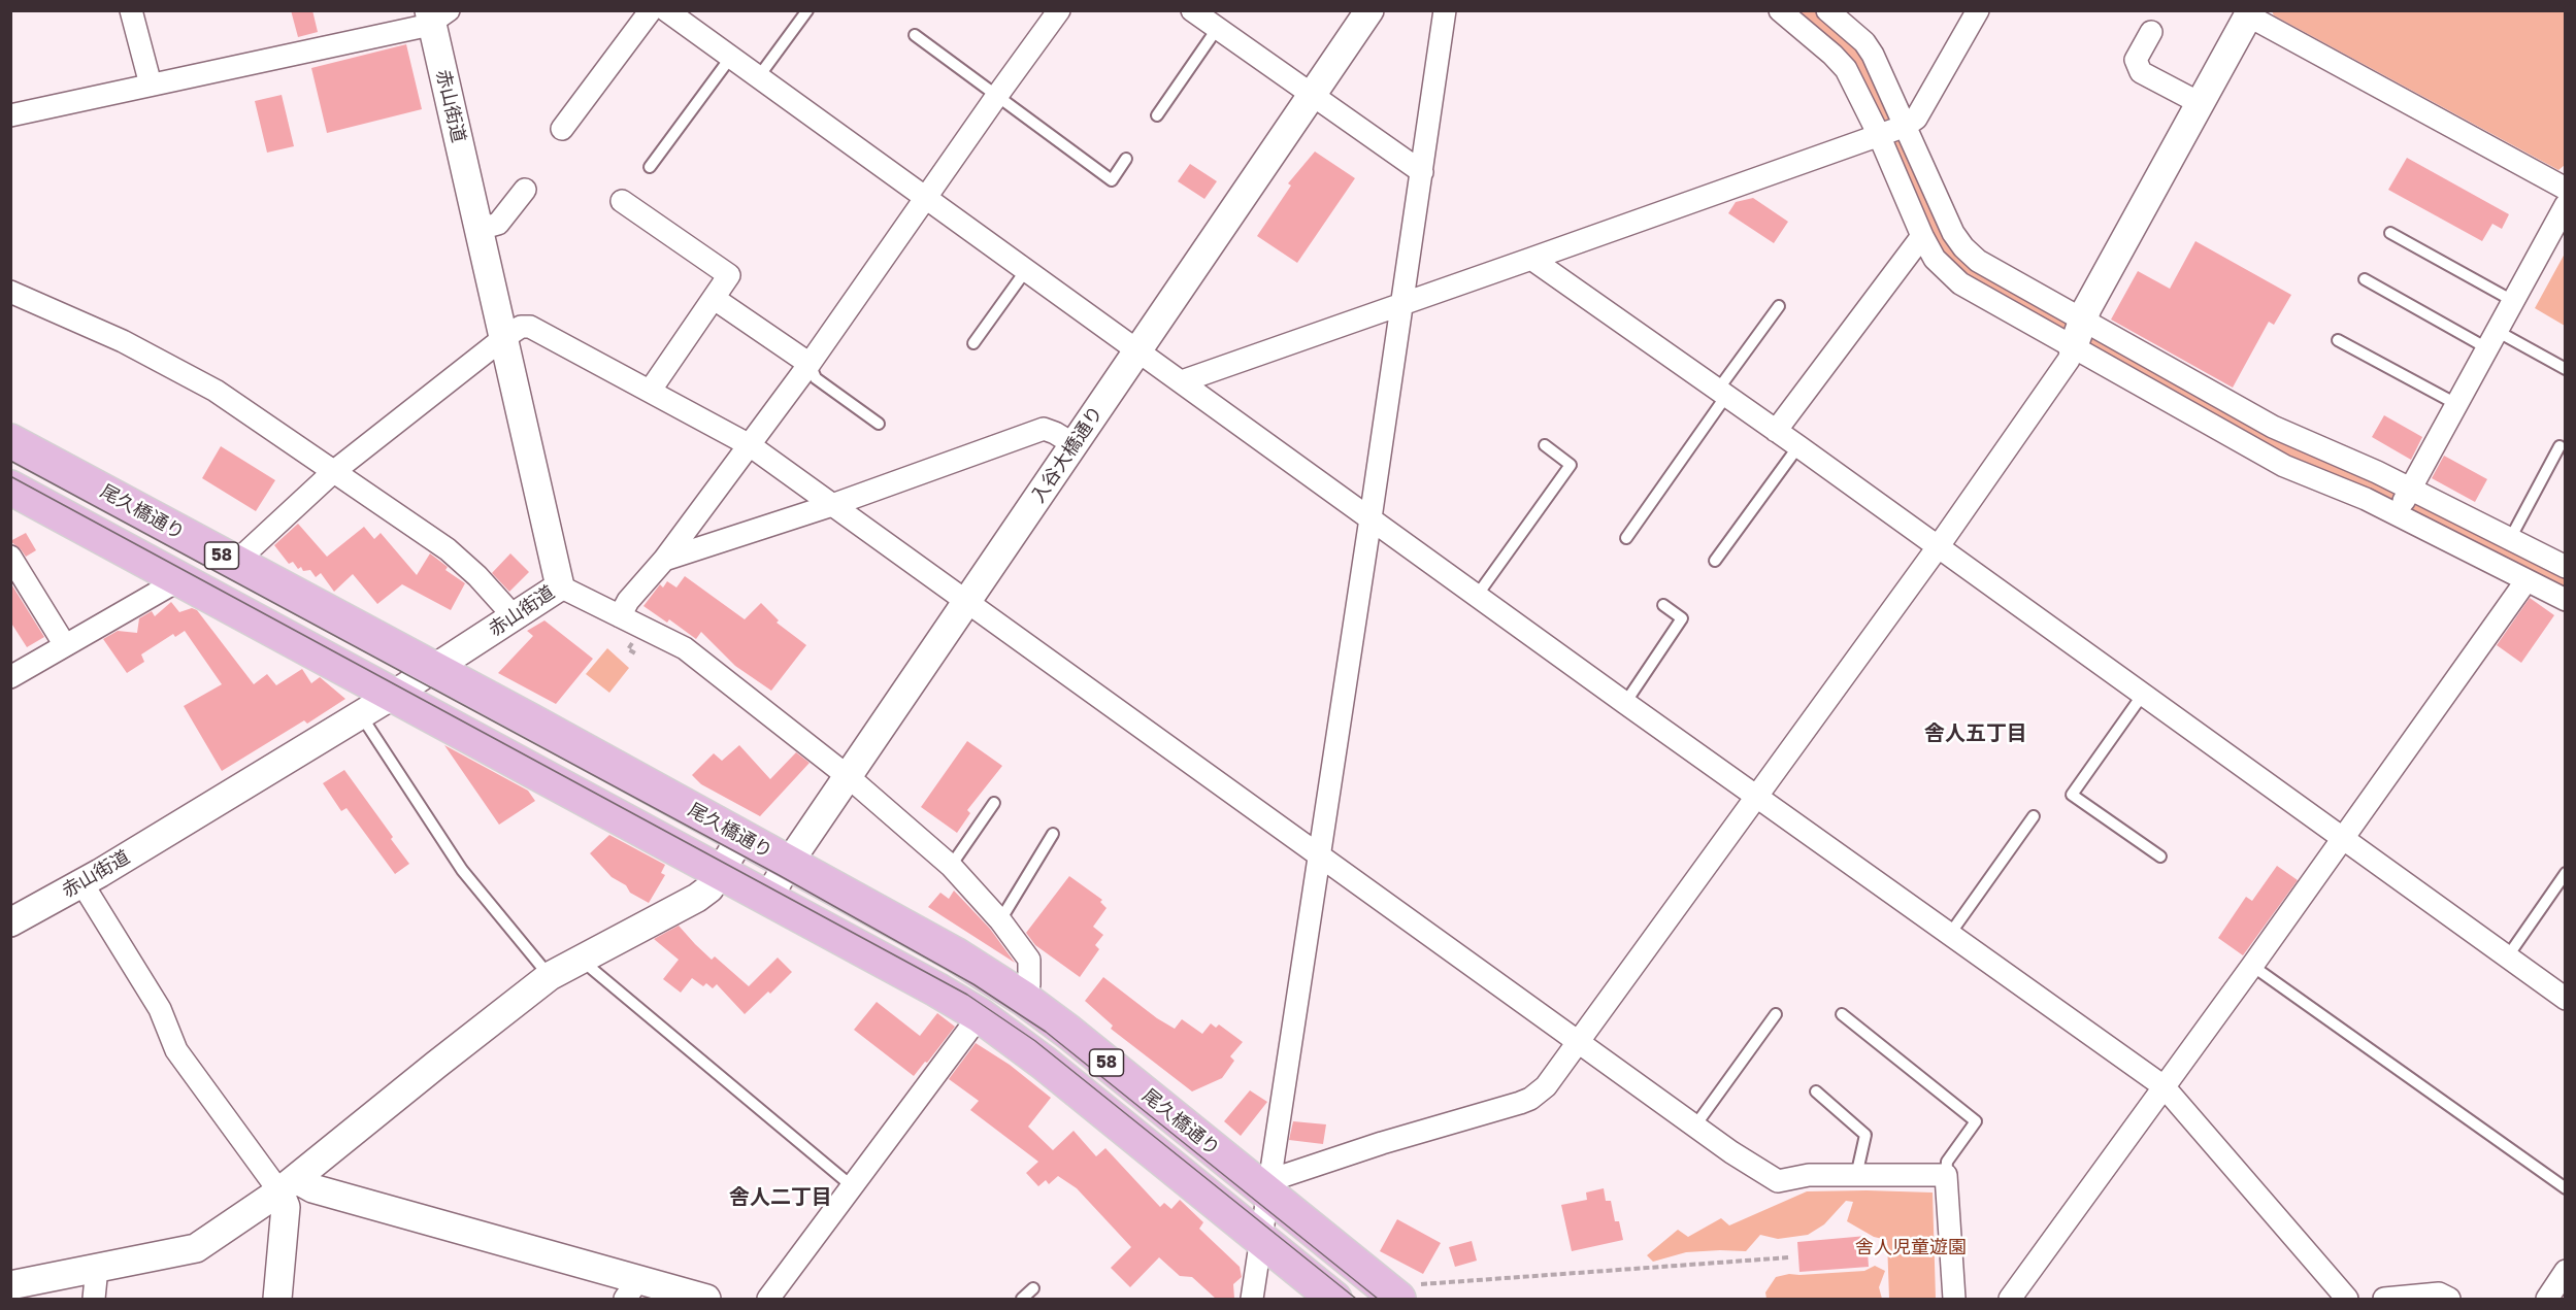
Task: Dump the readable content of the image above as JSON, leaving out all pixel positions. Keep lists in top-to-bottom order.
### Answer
{
  "streets": {
    "main road": ["尾久橋通り", "58"],
    "street": ["赤山街道", "入谷大橋通り"]
  },
  "crossings": [
    ["赤山街道", "尾久橋通り"],
    ["赤山街道", "58"],
    ["入谷大橋通り", "尾久橋通り"],
    ["入谷大橋通り", "58"]
  ],
  "districts": ["舎人五丁目", "舎人二丁目"],
  "parks": ["舎人児童遊園"]
}
